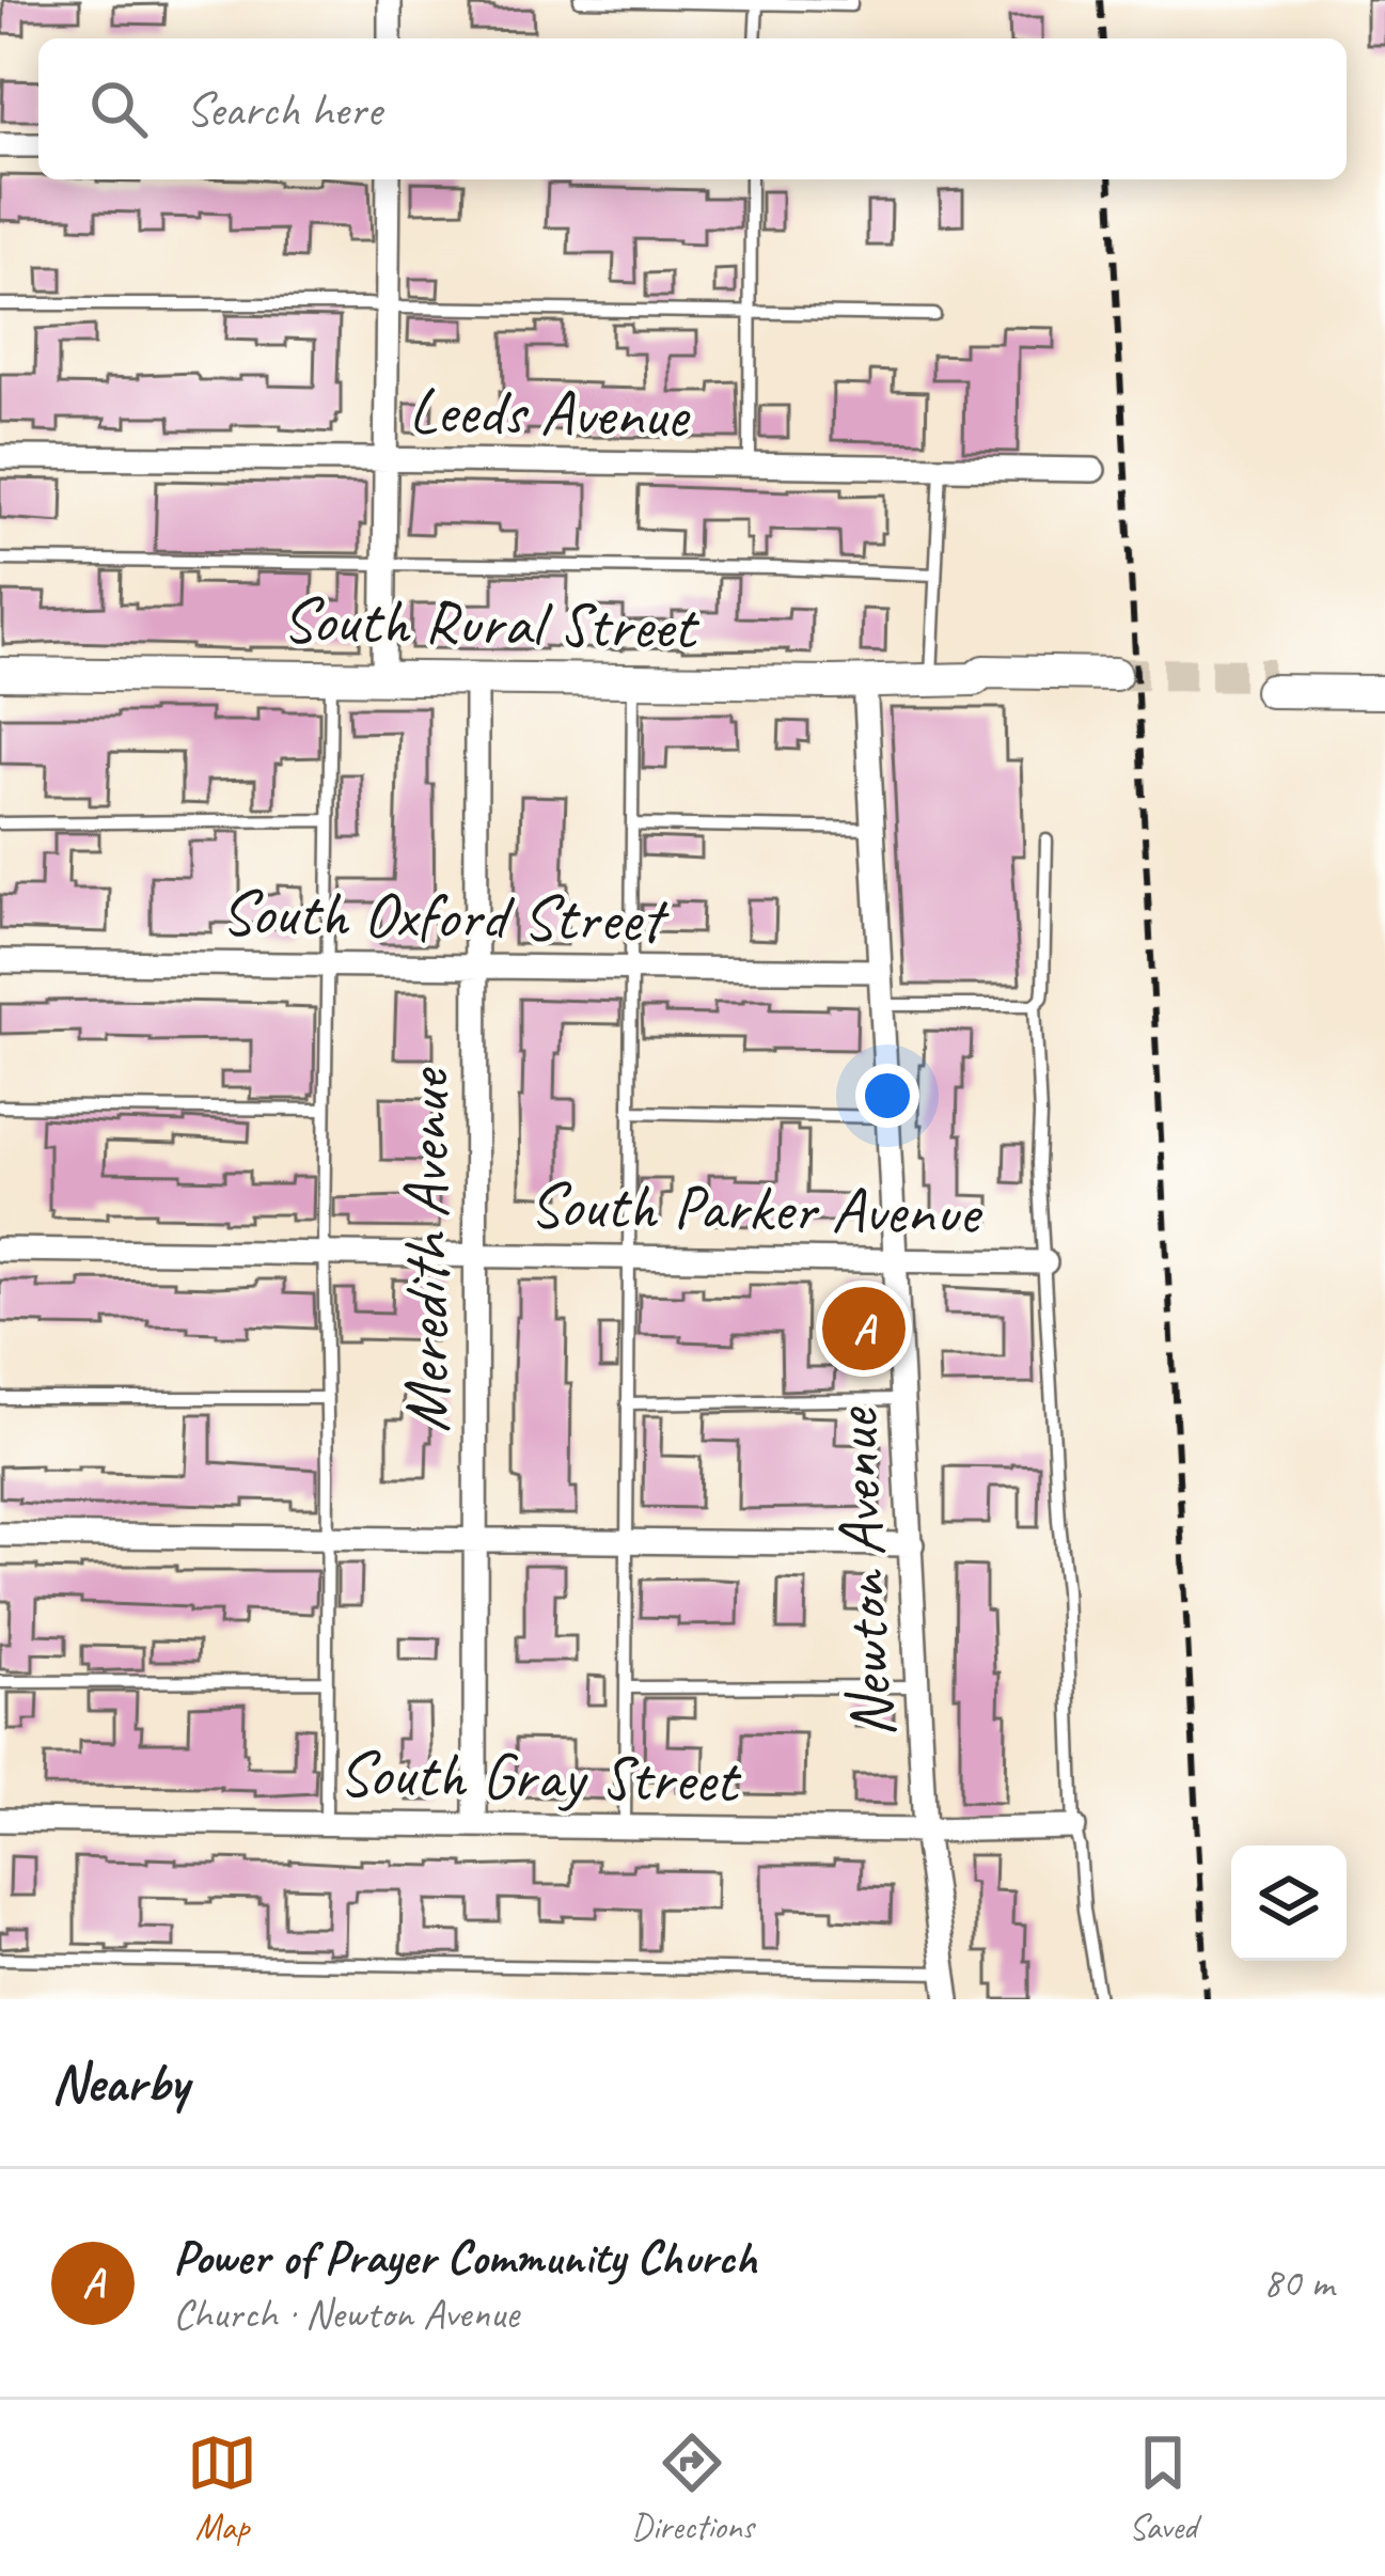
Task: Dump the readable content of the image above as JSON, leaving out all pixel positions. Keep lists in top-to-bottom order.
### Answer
{
  "streets": {
    "main road": ["South Rural Street"],
    "street": [
      "Leeds Avenue",
      "South Oxford Street",
      "South Parker Avenue",
      "Meredith Avenue",
      "Newton Avenue",
      "South Gray Street"
    ]
  },
  "crossings": [
    ["South Rural Street", "Meredith Avenue"],
    ["South Rural Street", "Newton Avenue"],
    ["South Oxford Street", "Meredith Avenue"],
    ["South Oxford Street", "Newton Avenue"],
    ["South Parker Avenue", "Meredith Avenue"],
    ["South Parker Avenue", "Newton Avenue"],
    ["Meredith Avenue", "South Gray Street"],
    ["Newton Avenue", "South Gray Street"]
  ],
  "page": {
    "search": "Search here",
    "pins": "A",
    "heading": "Nearby",
    "list": [
      {
        "mark": "A",
        "name": "Power of Prayer Community Church",
        "note": "Church · Newton Avenue",
        "value": "80 m"
      }
    ],
    "nav": ["Map", "Directions", "Saved"]
  }
}
